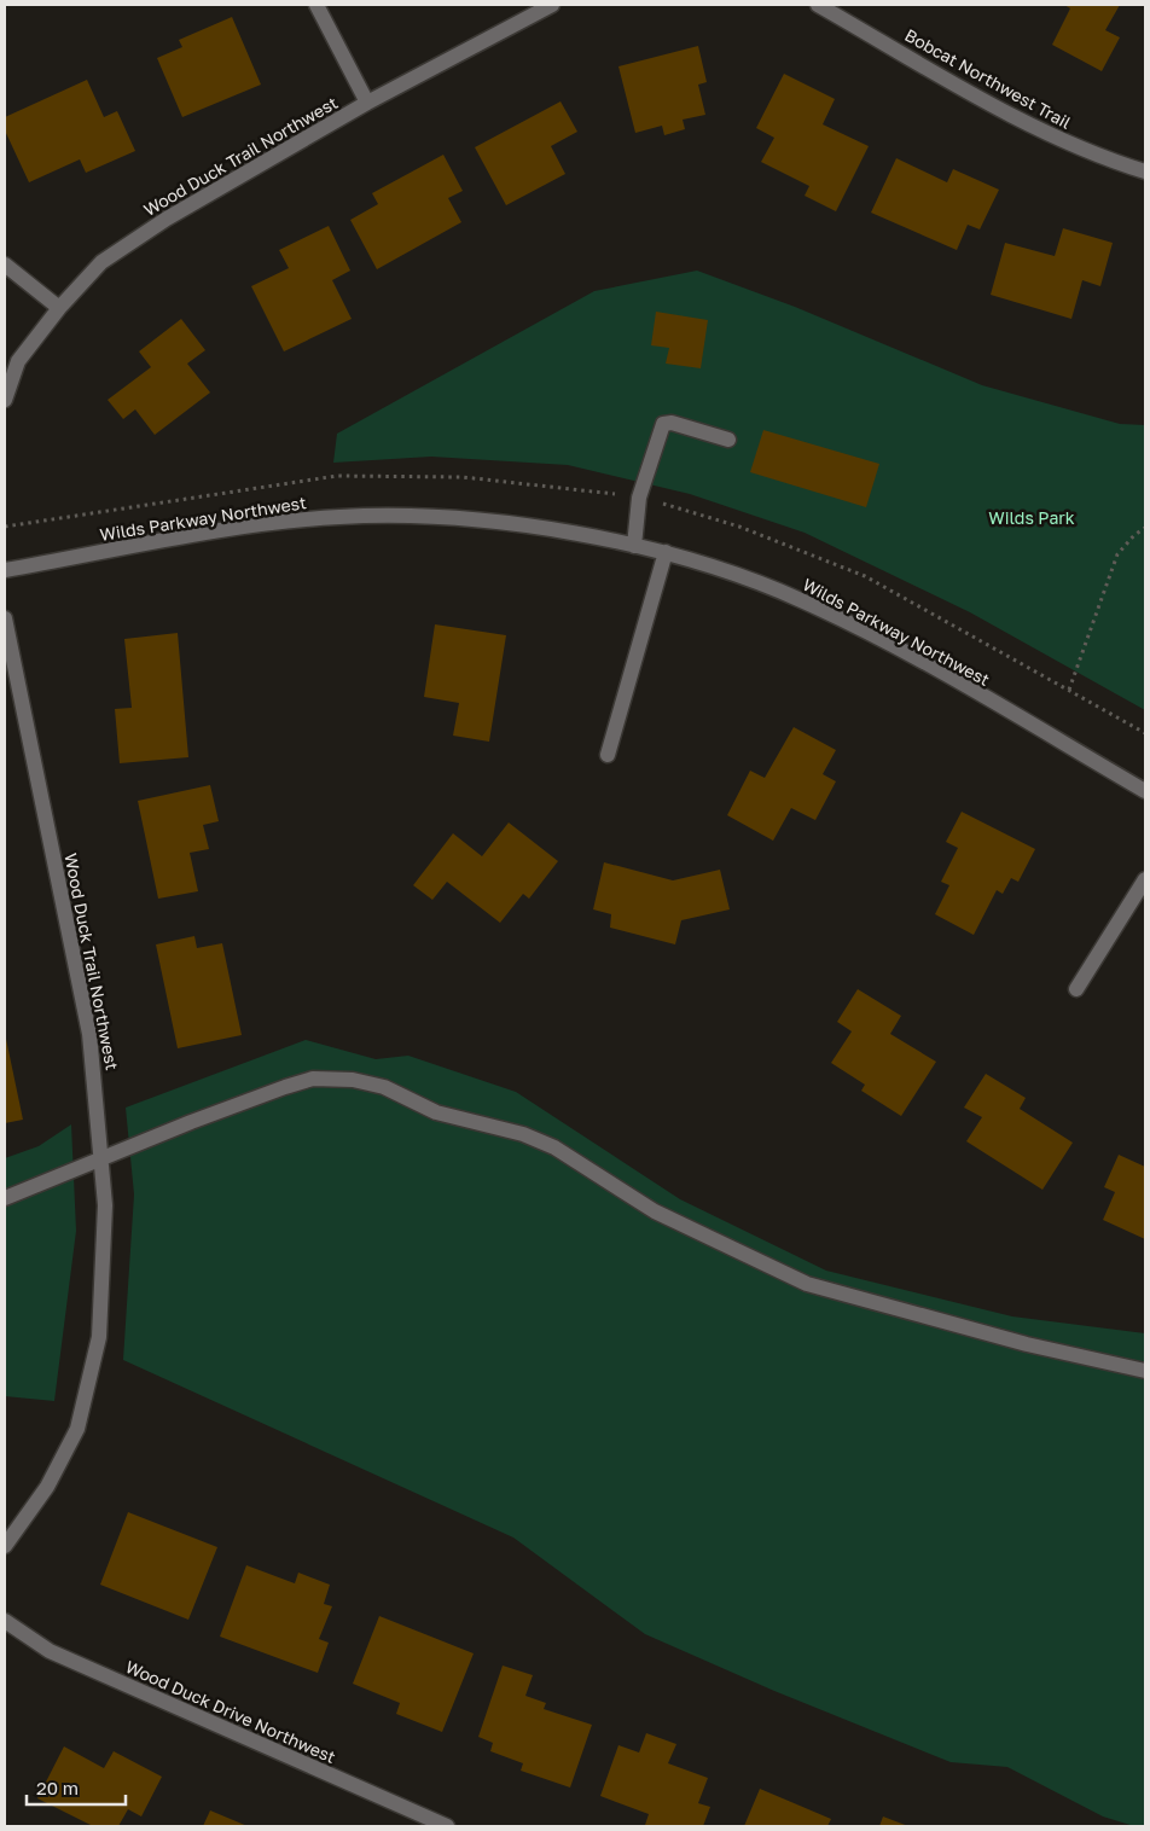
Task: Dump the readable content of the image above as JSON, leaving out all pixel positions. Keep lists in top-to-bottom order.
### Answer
{
  "streets": {
    "street": [
      "Bobcat Northwest Trail",
      "Wood Duck Trail Northwest",
      "Wilds Parkway Northwest",
      "Wood Duck Drive Northwest"
    ]
  },
  "parks": ["Wilds Park"],
  "scale_bar": "20 m"
}
